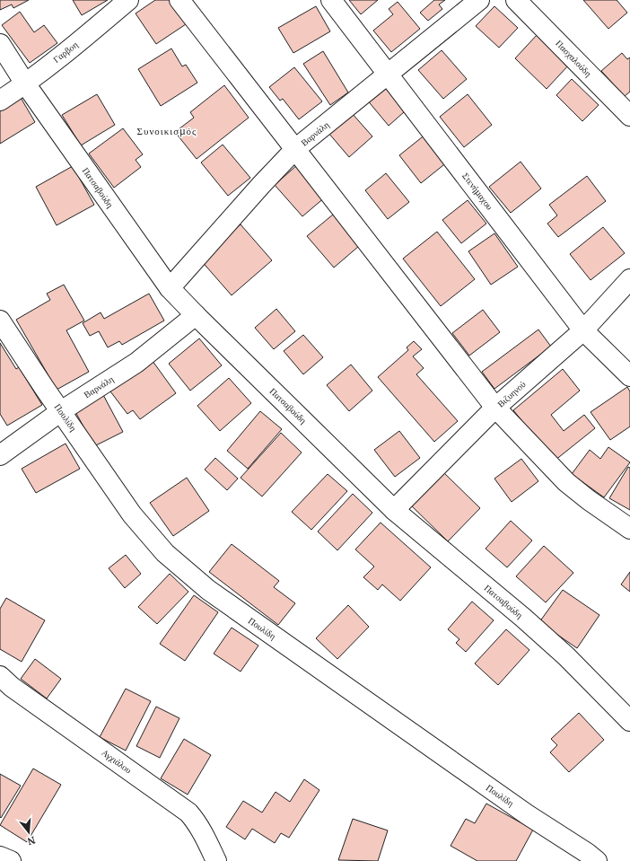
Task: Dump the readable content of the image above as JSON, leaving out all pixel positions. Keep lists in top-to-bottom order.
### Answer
{
  "streets": {
    "street": [
      "Γαρβοη",
      "Πασχαλούδη",
      "Βαρνάλη",
      "Πατσαβούδη",
      "Στενήμαχου",
      "Βιζυηνού",
      "Πουλίδη",
      "Αγχιάλου"
    ]
  },
  "crossings": [
    ["Γαρβοη", "Πατσαβούδη"],
    ["Βαρνάλη", "Πατσαβούδη"],
    ["Βαρνάλη", "Στενήμαχου"],
    ["Βαρνάλη", "Πουλίδη"],
    ["Πατσαβούδη", "Βιζυηνού"],
    ["Στενήμαχου", "Βιζυηνού"]
  ],
  "districts": ["Συνοικισμός"],
  "north": "bottom"
}
